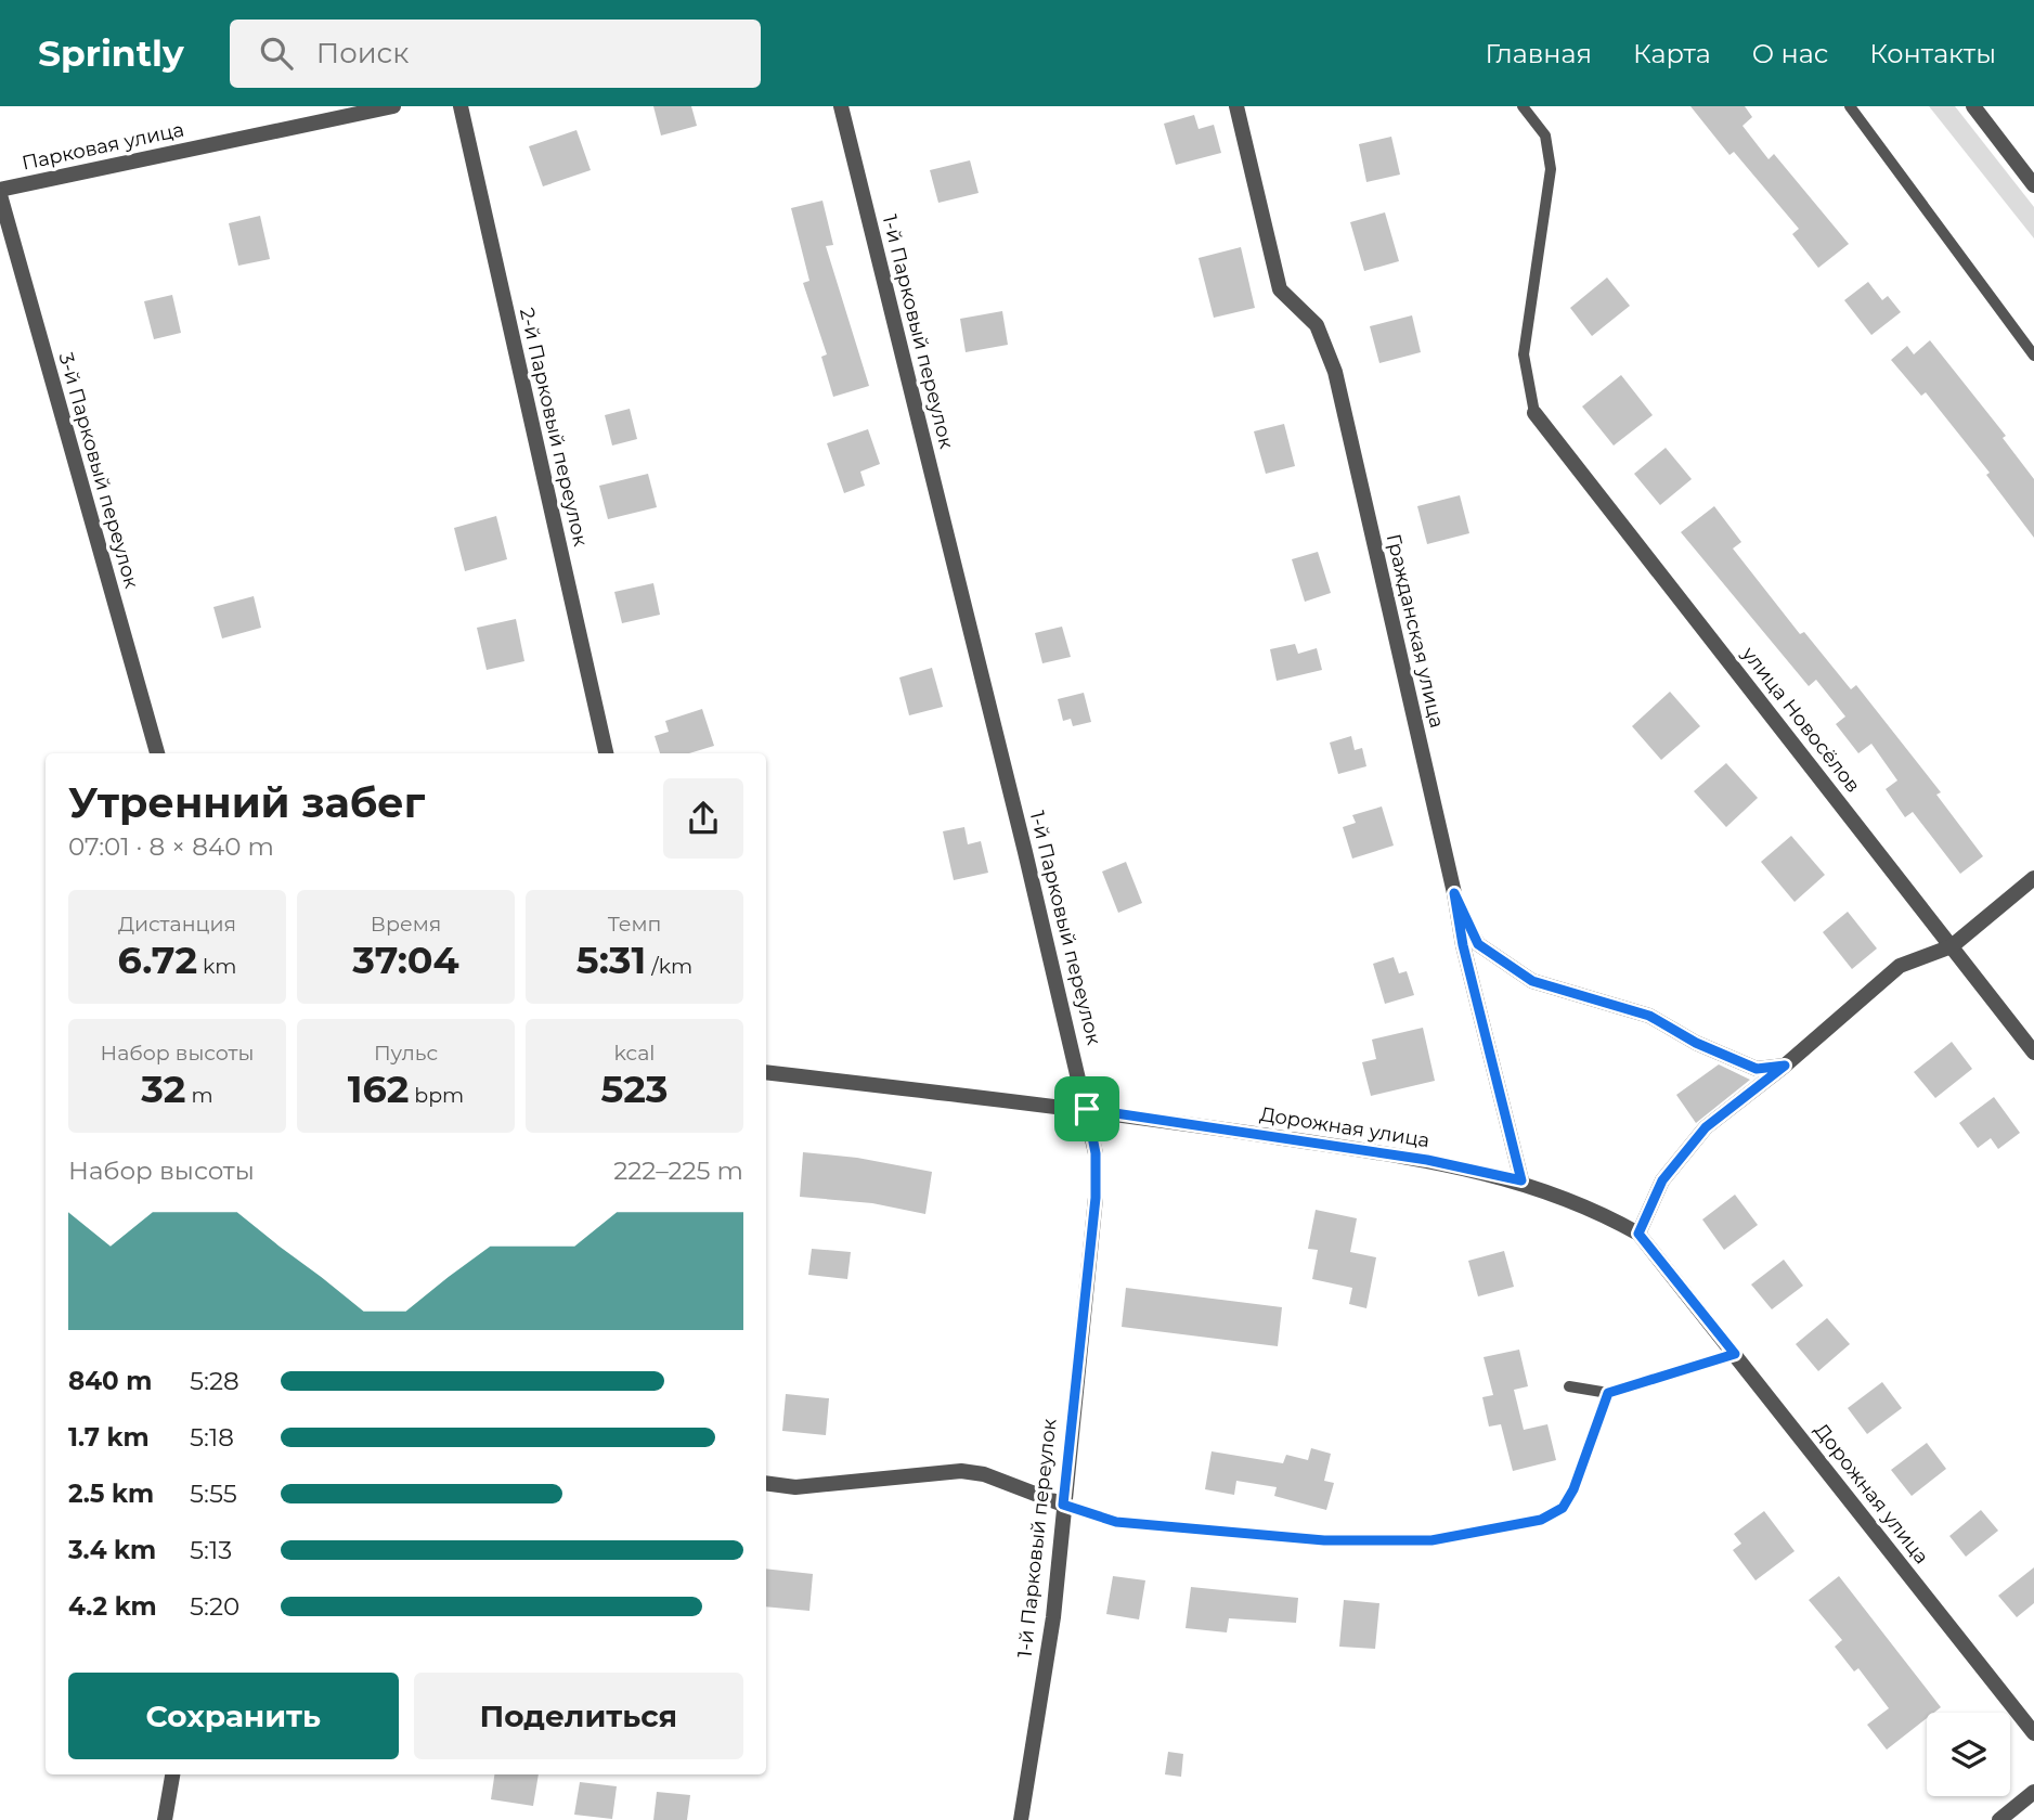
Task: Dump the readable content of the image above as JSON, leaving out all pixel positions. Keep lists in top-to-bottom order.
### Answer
{
  "streets": {
    "street": [
      "Парковая улица",
      "1-й Парковый переулок",
      "2-й Парковый переулок",
      "3-й Парковый переулок",
      "Гражданская улица",
      "улица Новосёлов",
      "Дорожная улица"
    ]
  },
  "crossings": [
    ["Парковая улица", "3-й Парковый переулок"],
    ["1-й Парковый переулок", "Дорожная улица"],
    ["Гражданская улица", "Дорожная улица"]
  ],
  "page": {
    "header": "Sprintly",
    "search": "Поиск",
    "nav": [
      "Главная",
      "Карта",
      "О нас",
      "Контакты"
    ],
    "heading": ["Утренний забег", "07:01 · 8 × 840 m"],
    "stats": [
      ["Дистанция", "6.72 km"],
      ["Время", "37:04"],
      ["Темп", "5:31 /km"],
      ["Набор высоты", "32 m"],
      ["Пульс", "162 bpm"],
      ["kcal", "523"]
    ],
    "chart": ["Набор высоты", "222–225 m"],
    "list": [
      {
        "name": "840 m",
        "note": "5:28"
      },
      {
        "name": "1.7 km",
        "note": "5:18"
      },
      {
        "name": "2.5 km",
        "note": "5:55"
      },
      {
        "name": "3.4 km",
        "note": "5:13"
      },
      {
        "name": "4.2 km",
        "note": "5:20"
      }
    ],
    "buttons": ["Сохранить", "Поделиться"]
  }
}
